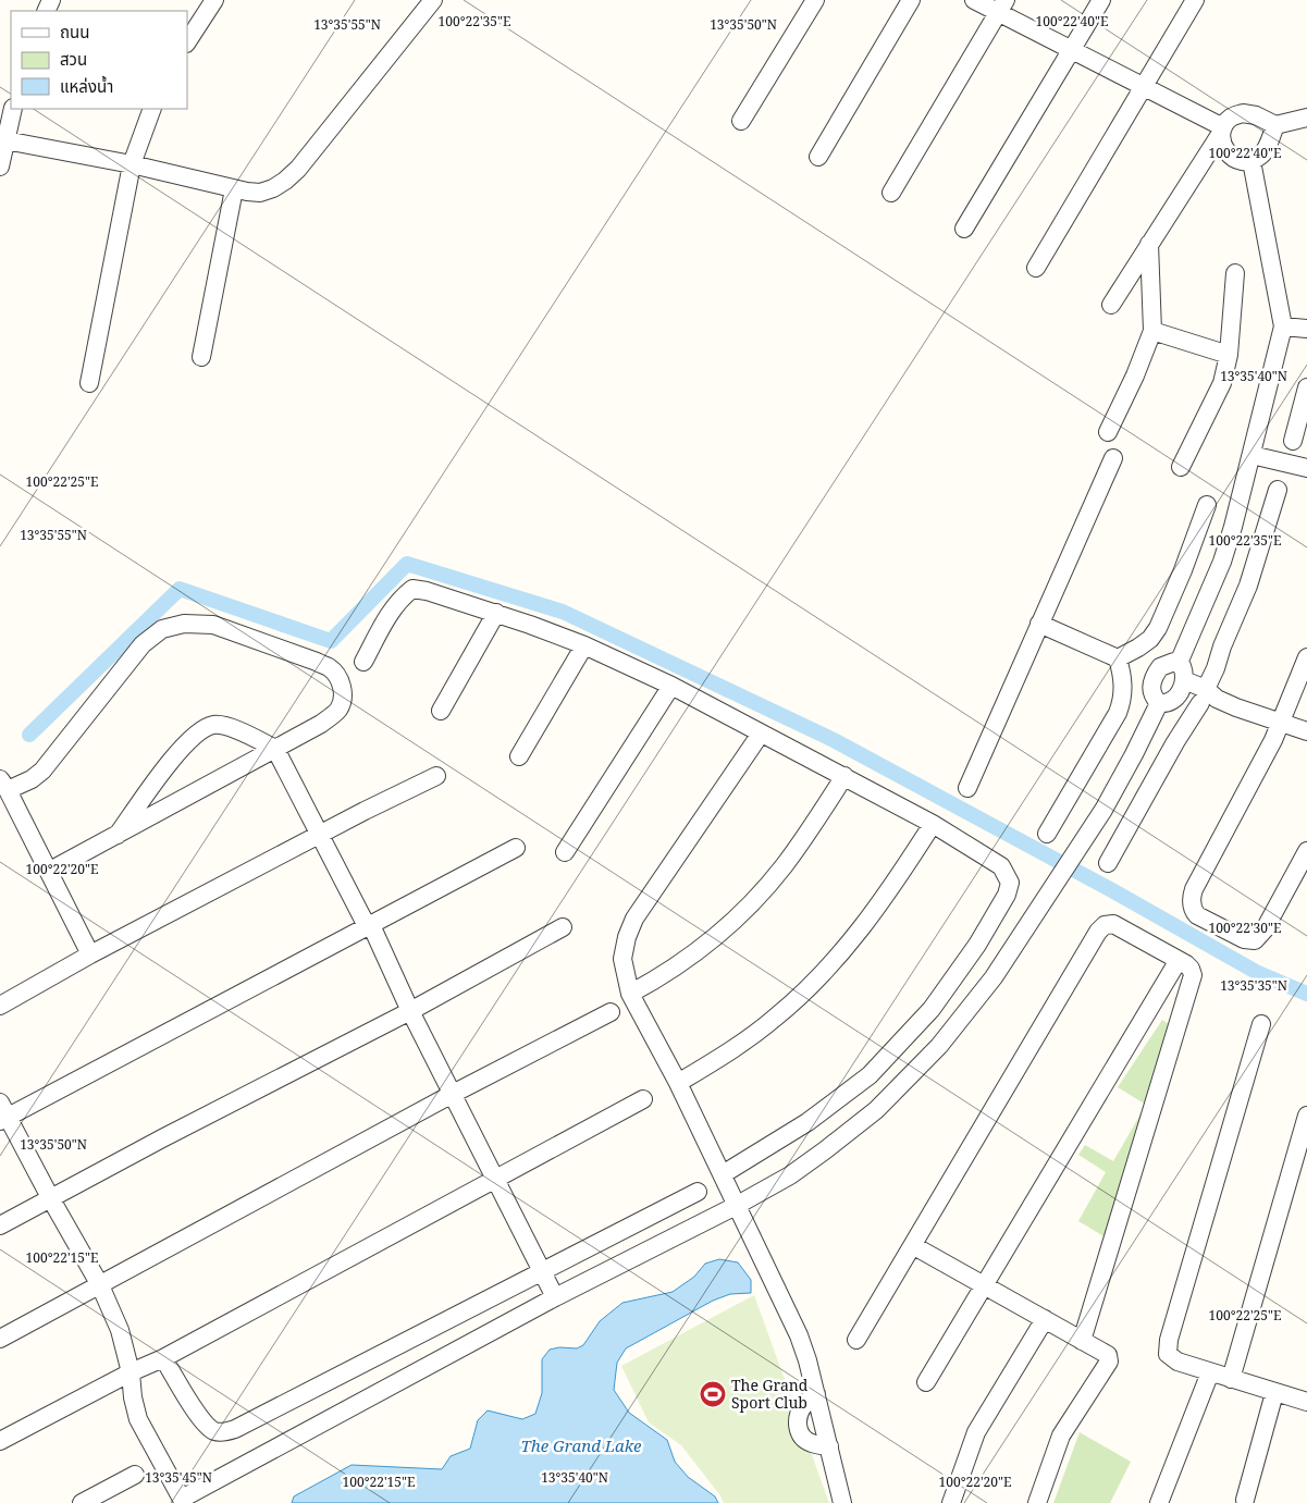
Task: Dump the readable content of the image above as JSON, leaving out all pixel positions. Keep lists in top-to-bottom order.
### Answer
{
  "water": ["The Grand Lake"],
  "places": {
    "sports": ["The Grand Sport Club"]
  },
  "legend": ["ถนน", "สวน", "แหล่งน้ำ"],
  "coordinates": [
    "100°22'40\"E",
    "100°22'35\"E",
    "13°35'55\"N",
    "13°35'50\"N",
    "13°35'40\"N",
    "100°22'25\"E",
    "100°22'20\"E",
    "100°22'30\"E",
    "13°35'35\"N",
    "100°22'15\"E",
    "13°35'45\"N"
  ]
}
